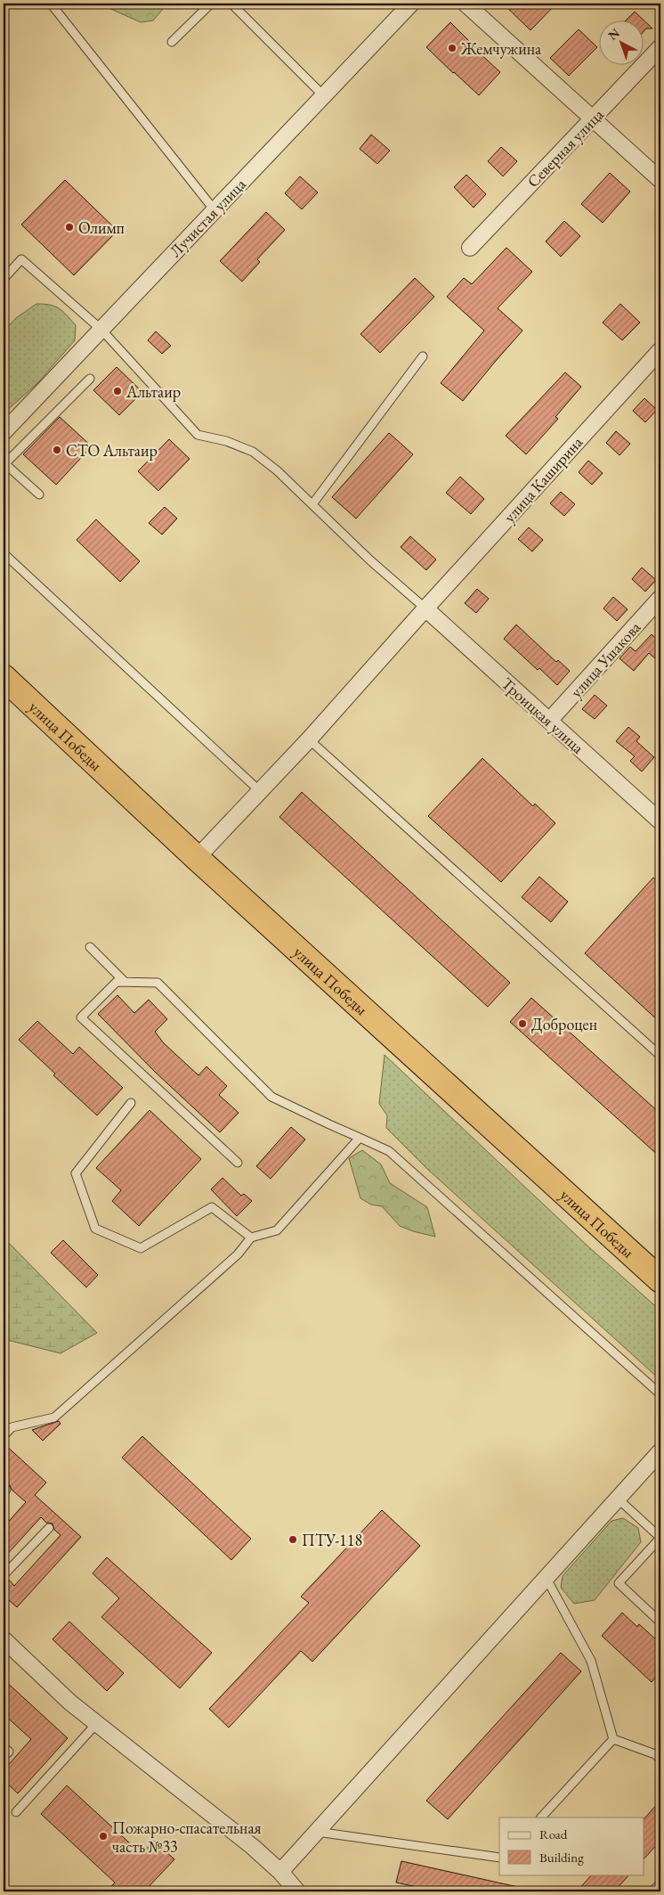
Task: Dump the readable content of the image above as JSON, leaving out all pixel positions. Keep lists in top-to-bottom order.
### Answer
{
  "streets": {
    "highway": ["улица Победы"],
    "street": [
      "Северная улица",
      "Лучистая улица",
      "улица Каширина",
      "улица Ушакова",
      "Троицкая улица"
    ]
  },
  "crossings": [
    ["улица Каширина", "Троицкая улица"],
    ["улица Каширина", "улица Победы"],
    ["улица Ушакова", "Троицкая улица"]
  ],
  "places": [
    "Жемчужина",
    "Олимп",
    "Альтаир",
    "СТО Альтаир",
    "Доброцен",
    "ПТУ-118",
    "Пожарно-спасательная часть №33"
  ],
  "legend": ["Road", "Building"],
  "north": "top left"
}
